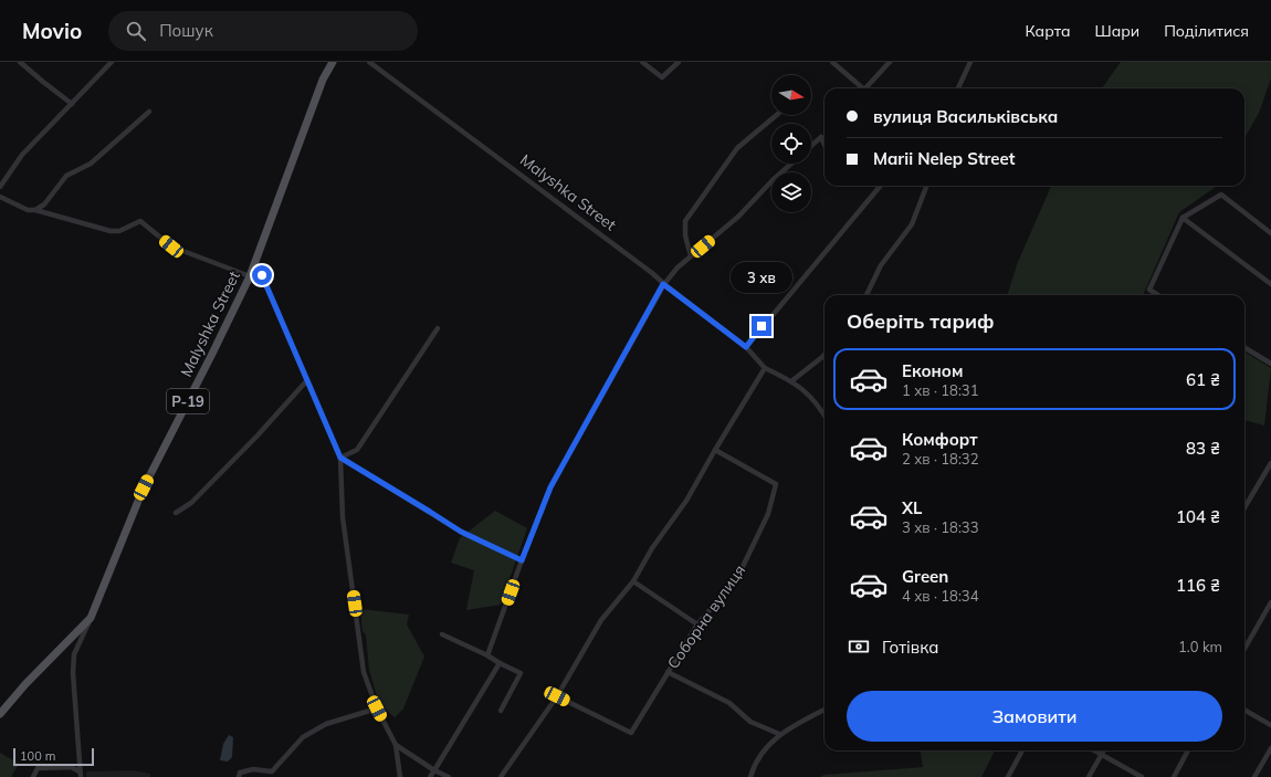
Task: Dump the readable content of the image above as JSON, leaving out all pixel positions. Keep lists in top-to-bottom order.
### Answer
{
  "streets": {
    "main road": ["Malyshka Street", "Р-19"],
    "street": ["Соборна вулиця"]
  },
  "scale_bar": "100 m",
  "north": "right",
  "page": {
    "header": "Movio",
    "search": "Пошук",
    "nav": ["Карта", "Шари", "Поділитися"],
    "banner": ["вулиця Васильківська", "Marii Nelep Street"],
    "bubble": "3 хв",
    "heading": "Оберіть тариф",
    "list": [
      {
        "name": "Економ",
        "note": "1 хв · 18:31",
        "value": "61 ₴"
      },
      {
        "name": "Комфорт",
        "note": "2 хв · 18:32",
        "value": "83 ₴"
      },
      {
        "name": "XL",
        "note": "3 хв · 18:33",
        "value": "104 ₴"
      },
      {
        "name": "Green",
        "note": "4 хв · 18:34",
        "value": "116 ₴"
      }
    ],
    "pay": ["Готівка", "1.0 km"],
    "buttons": "Замовити",
    "scale": "100 m"
  }
}
